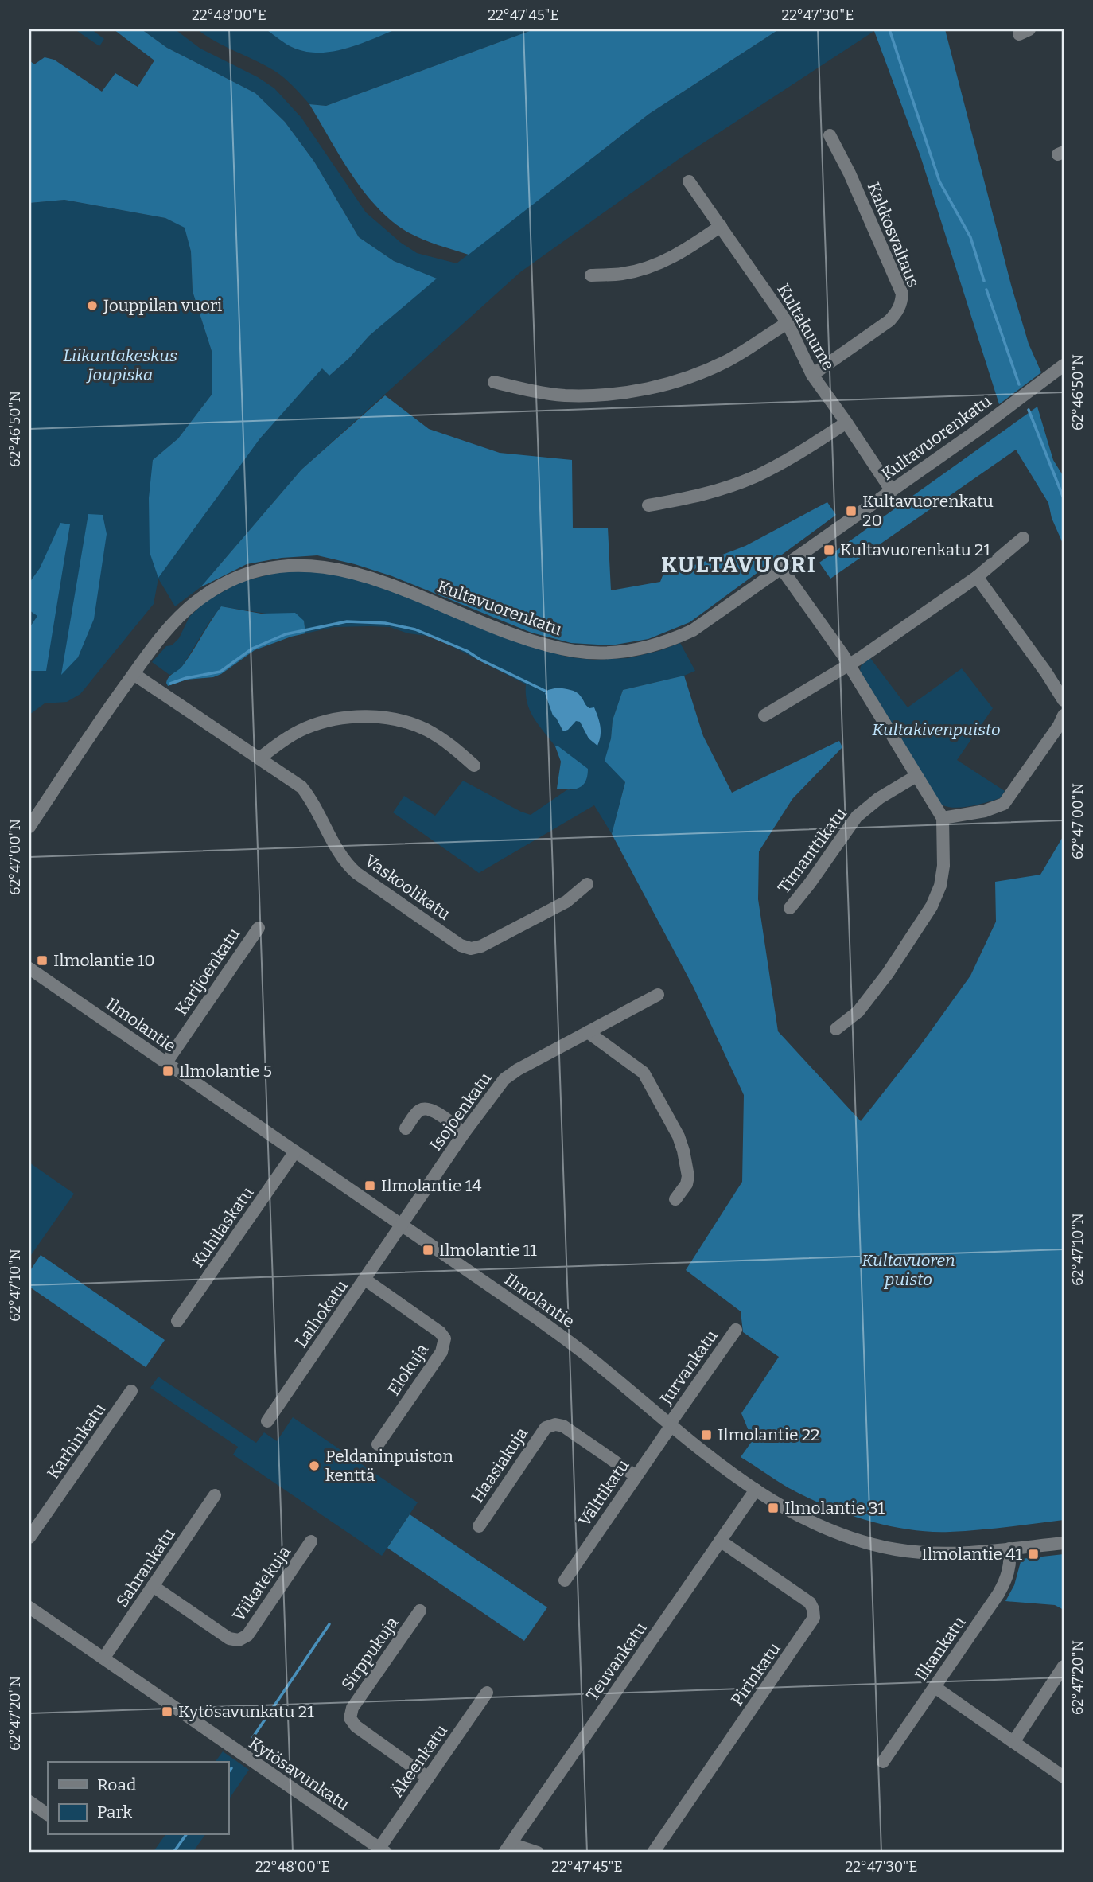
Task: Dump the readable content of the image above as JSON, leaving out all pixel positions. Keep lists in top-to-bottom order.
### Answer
{
  "streets": {
    "street": [
      "Kakkosvaltaus",
      "Kultakuume",
      "Kultavuorenkatu",
      "Timanttikatu",
      "Vaskoolikatu",
      "Karijoenkatu",
      "Ilmolantie",
      "Isojoenkatu",
      "Kuhilaskatu",
      "Laihokatu",
      "Jurvankatu",
      "Elokuja",
      "Karhinkatu",
      "Haasiakuja",
      "Välttikatu",
      "Sahrankatu",
      "Viikatekuja",
      "Ilkankatu",
      "Sirppukuja",
      "Teuvankatu",
      "Pirinkatu",
      "Äkeenkatu",
      "Kytösavunkatu"
    ]
  },
  "crossings": [
    ["Kakkosvaltaus", "Kultakuume"],
    ["Kultakuume", "Kultavuorenkatu"],
    ["Kultavuorenkatu", "Vaskoolikatu"],
    ["Karijoenkatu", "Ilmolantie"],
    ["Ilmolantie", "Isojoenkatu"],
    ["Ilmolantie", "Kuhilaskatu"],
    ["Ilmolantie", "Laihokatu"],
    ["Ilmolantie", "Jurvankatu"],
    ["Ilmolantie", "Välttikatu"],
    ["Ilmolantie", "Ilkankatu"],
    ["Ilmolantie", "Teuvankatu"],
    ["Isojoenkatu", "Laihokatu"],
    ["Laihokatu", "Elokuja"],
    ["Jurvankatu", "Välttikatu"],
    ["Haasiakuja", "Välttikatu"],
    ["Sahrankatu", "Viikatekuja"],
    ["Sahrankatu", "Kytösavunkatu"],
    ["Sirppukuja", "Äkeenkatu"],
    ["Teuvankatu", "Pirinkatu"],
    ["Äkeenkatu", "Kytösavunkatu"]
  ],
  "districts": ["KULTAVUORI"],
  "parks": ["Liikuntakeskus Joupiska", "Kultakivenpuisto", "Kultavuoren puisto"],
  "places": {
    "other": ["Jouppilan vuori", "Peldaninpuiston kenttä"],
    "transit": [
      "Kultavuorenkatu 20",
      "Kultavuorenkatu 21",
      "Ilmolantie 10",
      "Ilmolantie 5",
      "Ilmolantie 14",
      "Ilmolantie 11",
      "Ilmolantie 22",
      "Ilmolantie 31",
      "Ilmolantie 41",
      "Kytösavunkatu 21"
    ]
  },
  "legend": ["Road", "Park"],
  "coordinates": [
    "22°48'00\"E",
    "22°47'45\"E",
    "22°47'30\"E",
    "62°46'50\"N",
    "62°47'00\"N",
    "62°47'10\"N",
    "62°47'20\"N"
  ]
}
